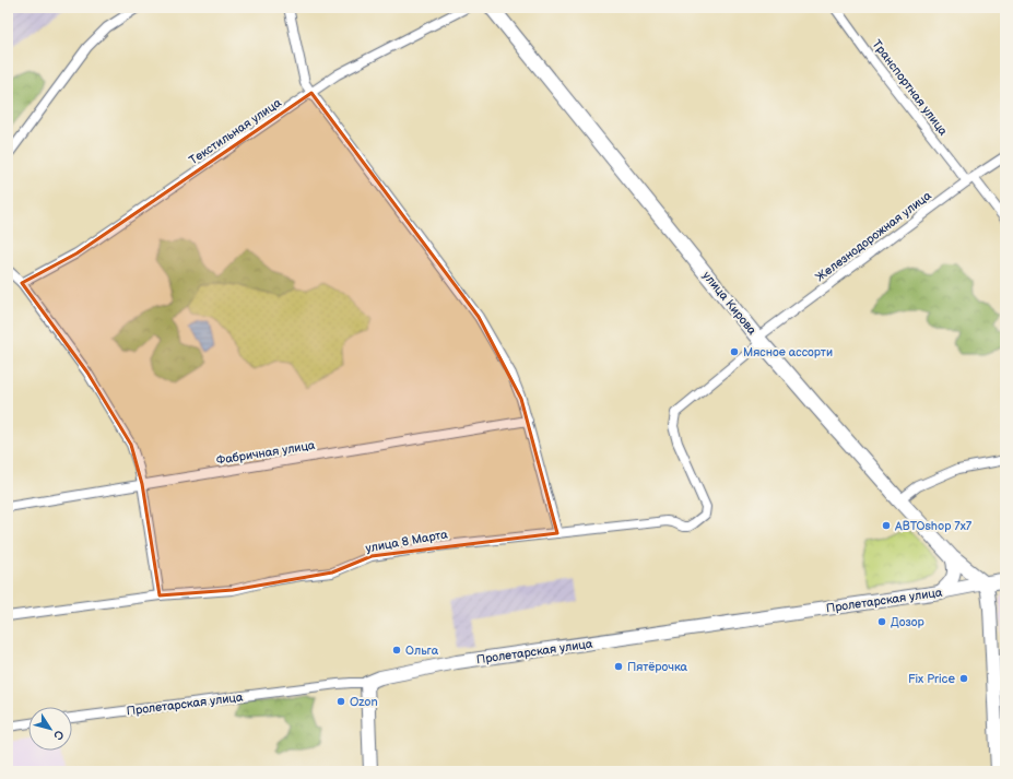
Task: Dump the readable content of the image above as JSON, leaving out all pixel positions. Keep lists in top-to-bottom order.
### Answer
{
  "streets": {
    "main road": ["улица Кирова", "Пролетарская улица"],
    "street": [
      "Транспортная улица",
      "Текстильная улица",
      "Железнодорожная улица",
      "Фабричная улица",
      "улица 8 Марта"
    ]
  },
  "crossings": [
    ["Транспортная улица", "Железнодорожная улица"],
    ["Железнодорожная улица", "улица Кирова"],
    ["Железнодорожная улица", "улица 8 Марта"],
    ["улица Кирова", "Пролетарская улица"]
  ],
  "places": [
    "Мясное ассорти",
    "АВТОshop 7x7",
    "Дозор",
    "Ольга",
    "Пятёрочка",
    "Fix Price",
    "Ozon"
  ],
  "north": "bottom right"
}
